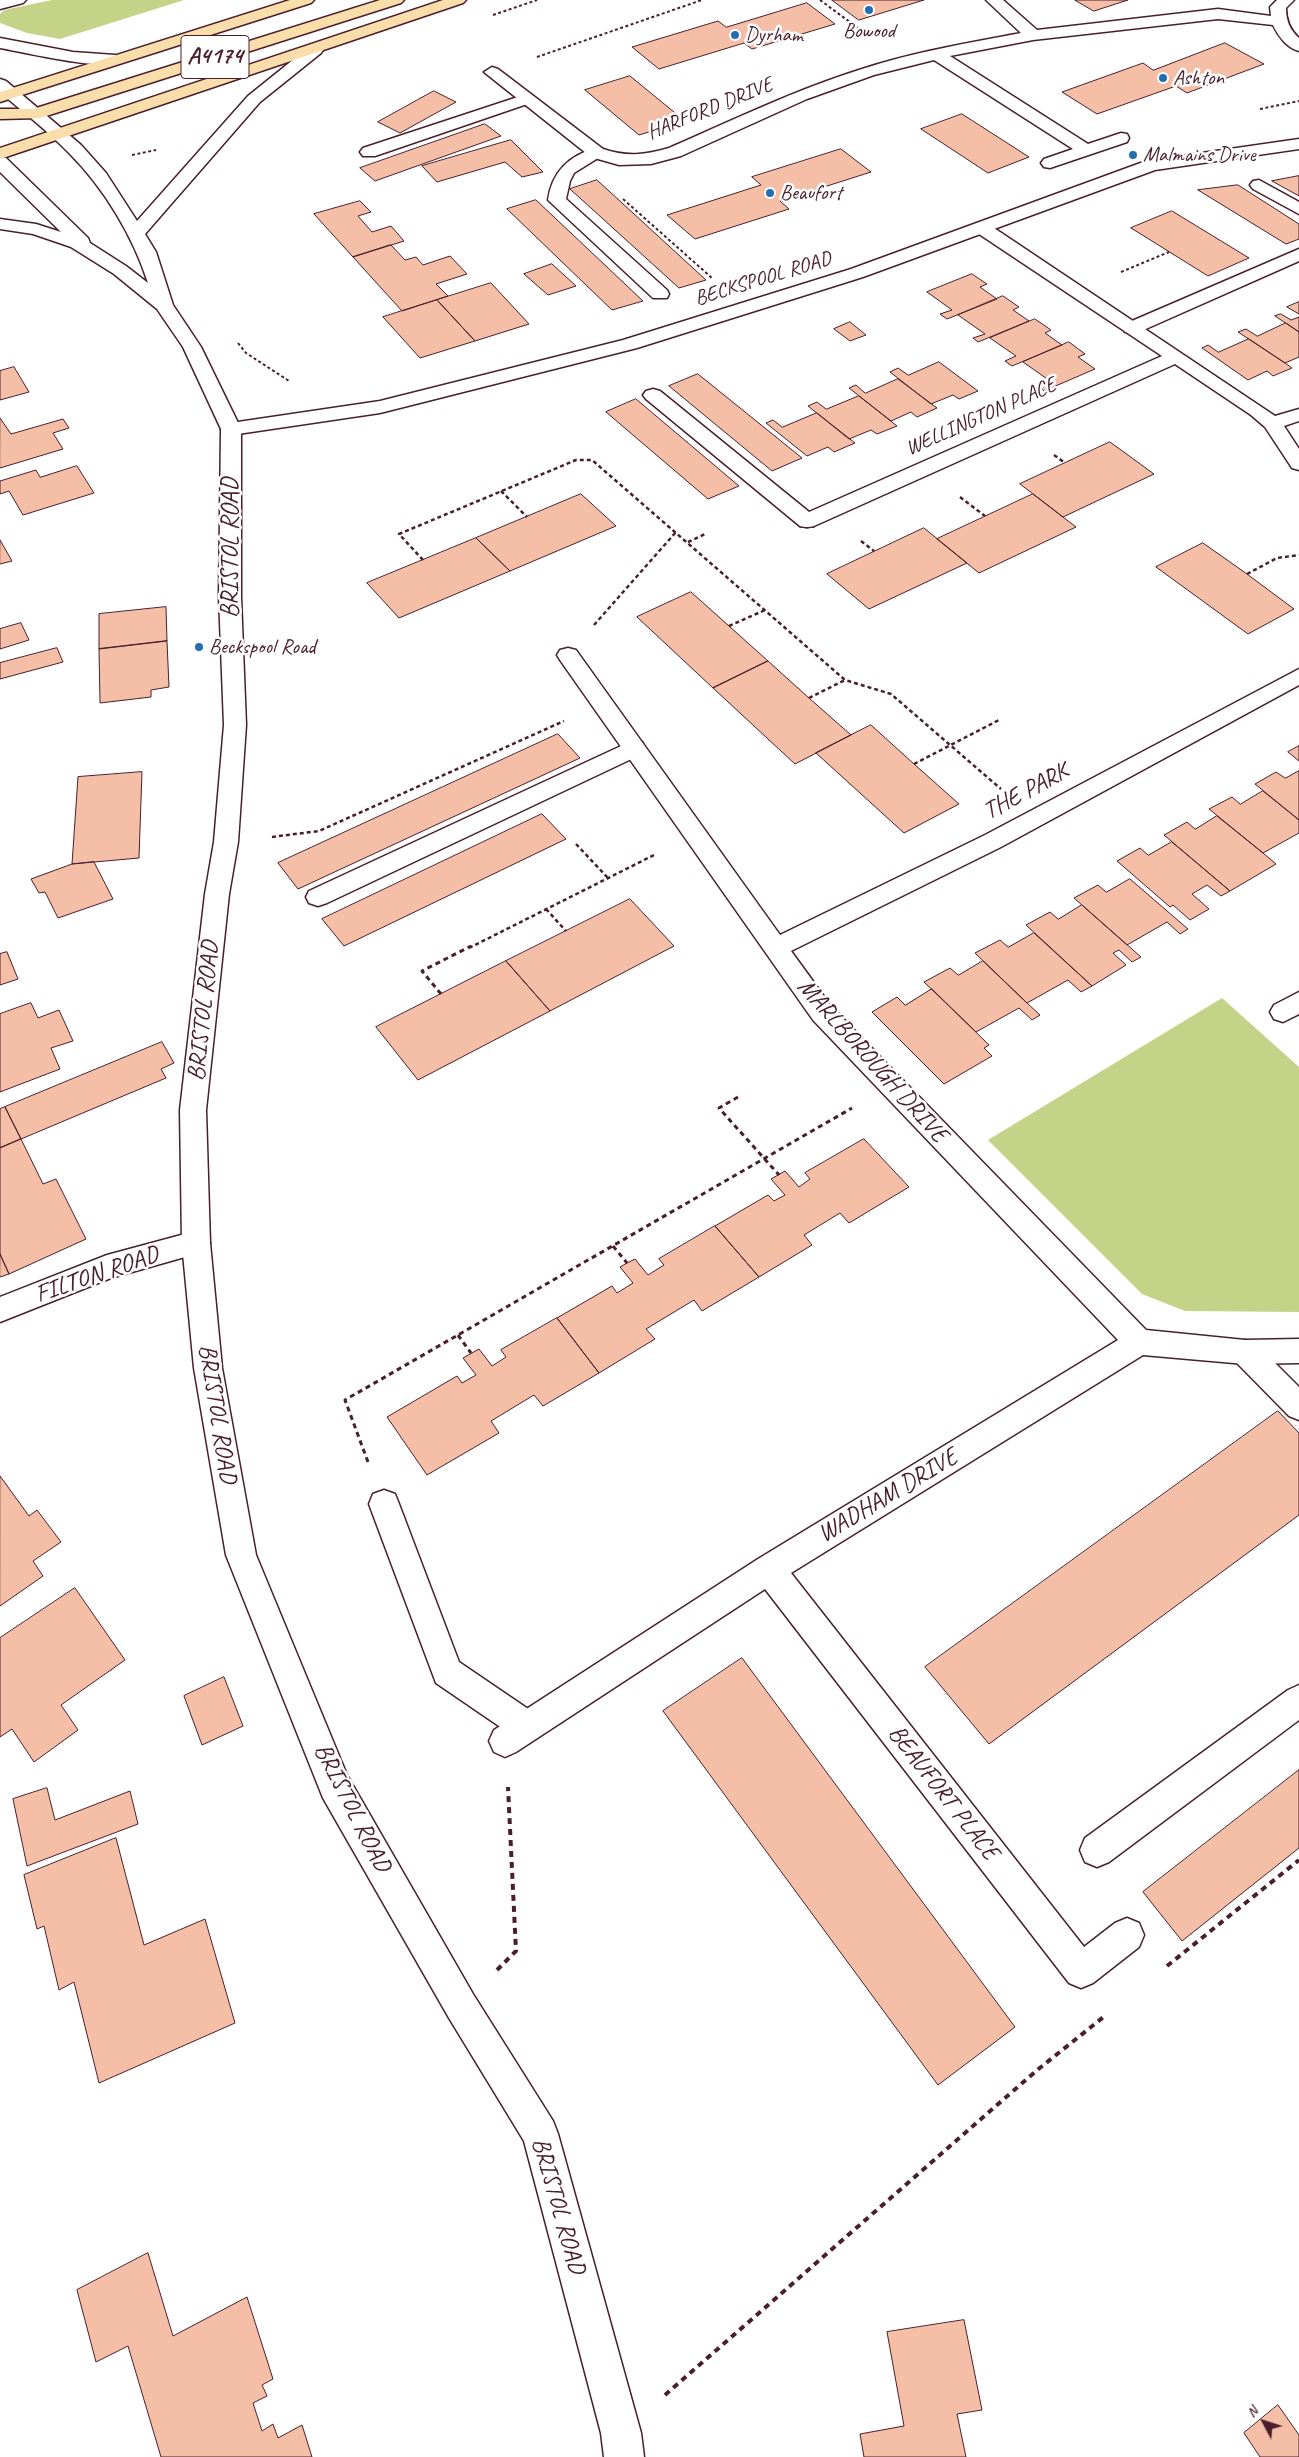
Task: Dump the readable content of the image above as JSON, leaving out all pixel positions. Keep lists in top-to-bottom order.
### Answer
{
  "streets": {
    "highway": ["A4174"],
    "street": [
      "HARFORD DRIVE",
      "BECKSPOOL ROAD",
      "WELLINGTON PLACE",
      "BRISTOL ROAD",
      "THE PARK",
      "MARLBOROUGH DRIVE",
      "FILTON ROAD",
      "WADHAM DRIVE",
      "BEAUFORT PLACE"
    ]
  },
  "crossings": [
    ["A4174", "BRISTOL ROAD"],
    ["BECKSPOOL ROAD", "BRISTOL ROAD"],
    ["BRISTOL ROAD", "FILTON ROAD"],
    ["THE PARK", "MARLBOROUGH DRIVE"],
    ["MARLBOROUGH DRIVE", "WADHAM DRIVE"],
    ["WADHAM DRIVE", "BEAUFORT PLACE"]
  ],
  "places": [
    "Bowood",
    "Dyrham",
    "Ashton",
    "Malmains Drive",
    "Beaufort",
    "Beckspool Road"
  ],
  "north": "top left"
}
